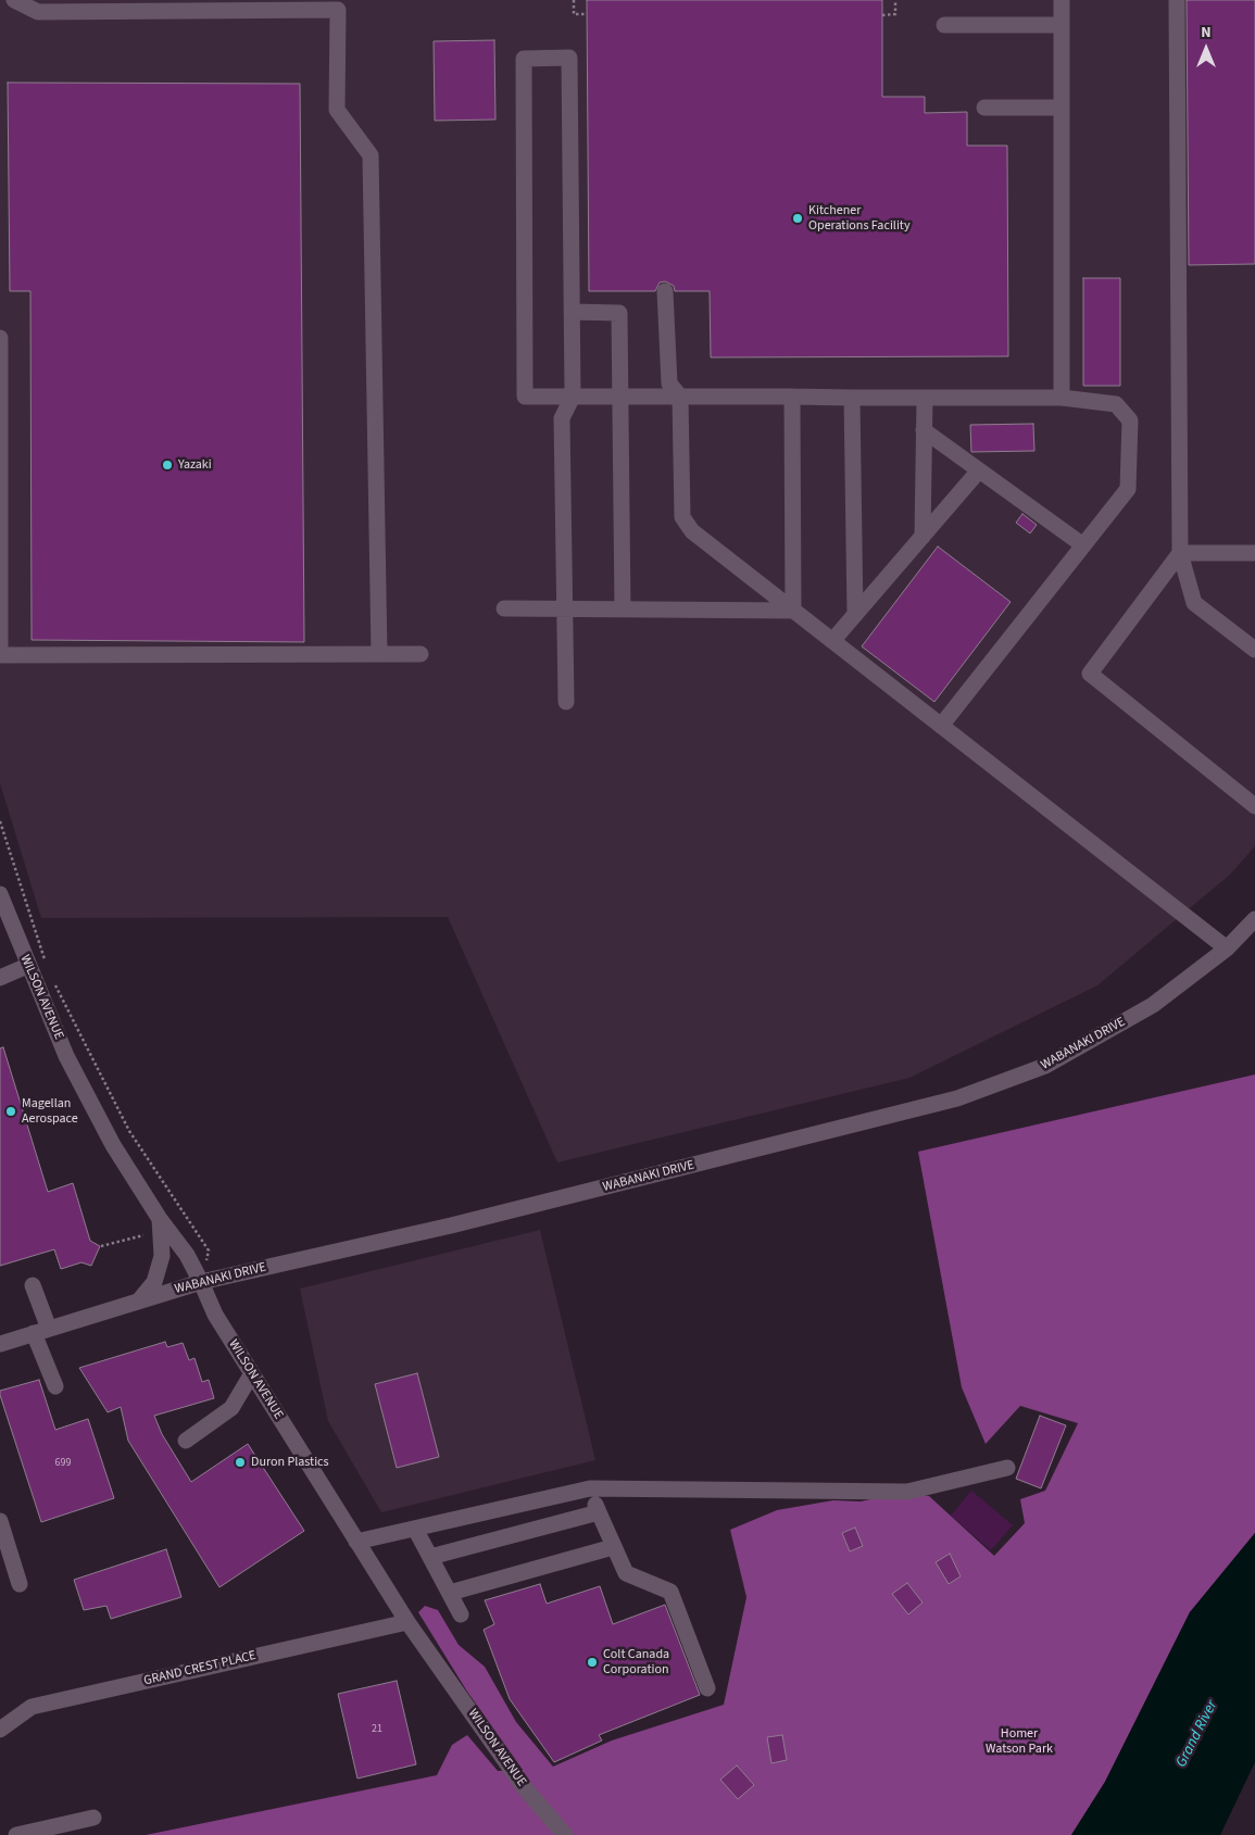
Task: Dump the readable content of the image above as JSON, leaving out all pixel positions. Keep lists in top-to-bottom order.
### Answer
{
  "streets": {
    "street": ["WILSON AVENUE", "WABANAKI DRIVE", "GRAND CREST PLACE"]
  },
  "crossings": [
    ["WILSON AVENUE", "WABANAKI DRIVE"],
    ["WILSON AVENUE", "GRAND CREST PLACE"]
  ],
  "water": ["Grand River"],
  "parks": ["Homer Watson Park"],
  "places": [
    "Kitchener Operations Facility",
    "Yazaki",
    "Magellan Aerospace",
    "Duron Plastics",
    "Colt Canada Corporation"
  ],
  "house_numbers": ["699", "21"],
  "north": "top"
}
